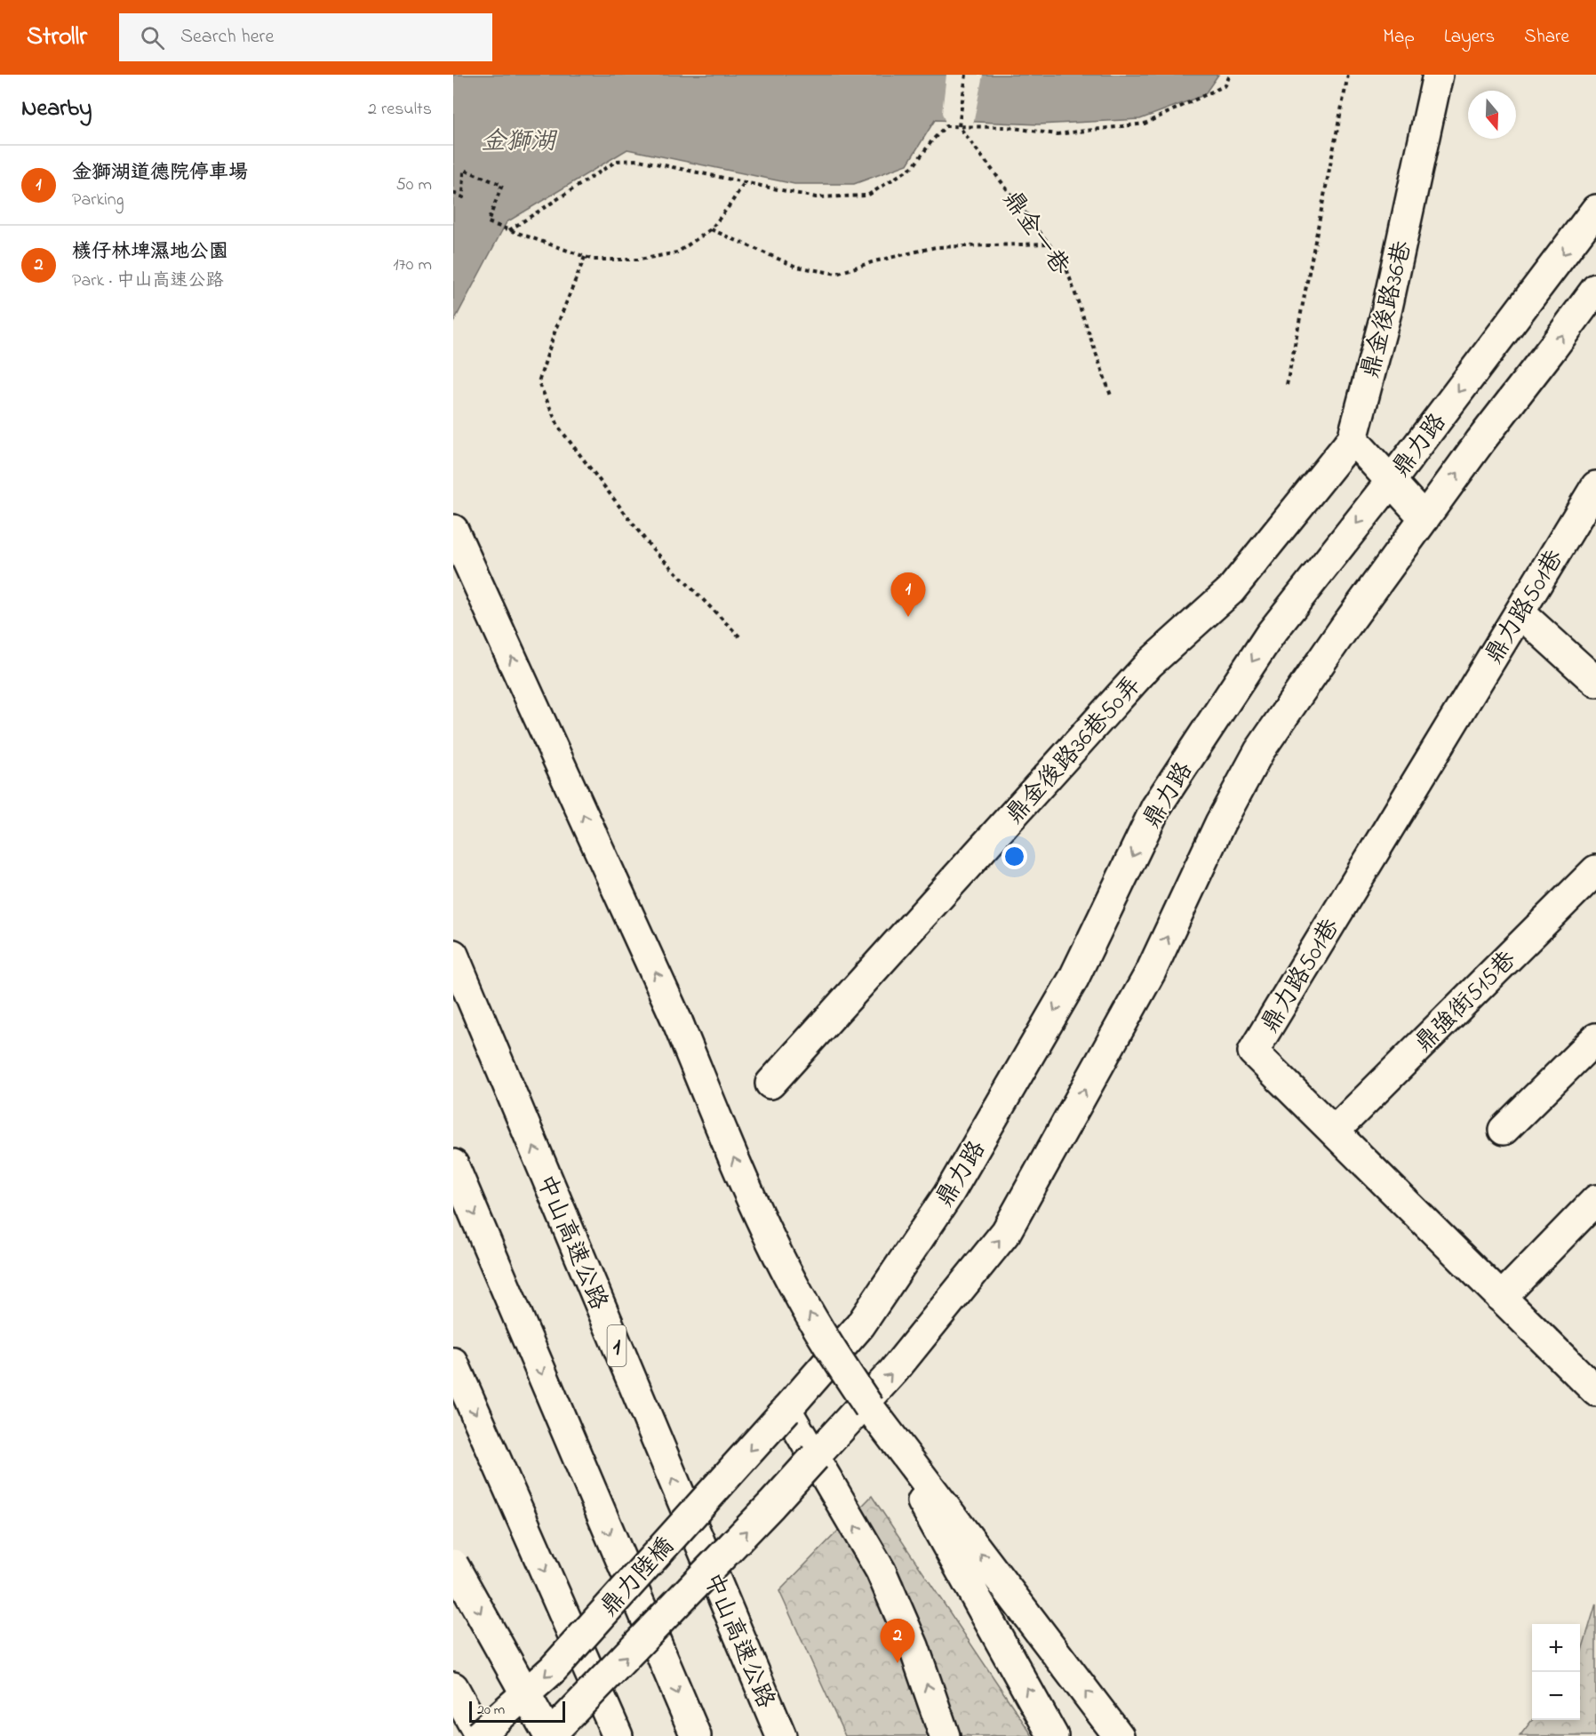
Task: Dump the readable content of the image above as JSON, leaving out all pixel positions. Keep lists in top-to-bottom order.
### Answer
{
  "streets": {
    "main road": [
      "鼎金後路36巷",
      "鼎力路",
      "鼎力路501巷",
      "鼎金後路36巷50弄",
      "鼎強街515巷",
      "中山高速公路",
      "1",
      "鼎力陸橋"
    ],
    "path": ["鼎金一巷"]
  },
  "crossings": [
    ["鼎金後路36巷", "鼎金後路36巷50弄"],
    ["鼎力路", "鼎力陸橋"],
    ["鼎力路501巷", "鼎強街515巷"]
  ],
  "water": ["金獅湖"],
  "scale_bar": "20 m",
  "north": "bottom",
  "page": {
    "header": "Strollr",
    "search": "Search here",
    "nav": ["Map", "Layers", "Share"],
    "heading": ["Nearby", "2 results"],
    "list": [
      {
        "mark": "1",
        "name": "金獅湖道德院停車場",
        "note": "Parking",
        "value": "50 m"
      },
      {
        "mark": "2",
        "name": "檨仔林埤濕地公園",
        "note": "Park · 中山高速公路",
        "value": "170 m"
      }
    ],
    "pins": ["1", "2"],
    "map_buttons": ["+", "−"],
    "scale": "20 m"
  }
}
